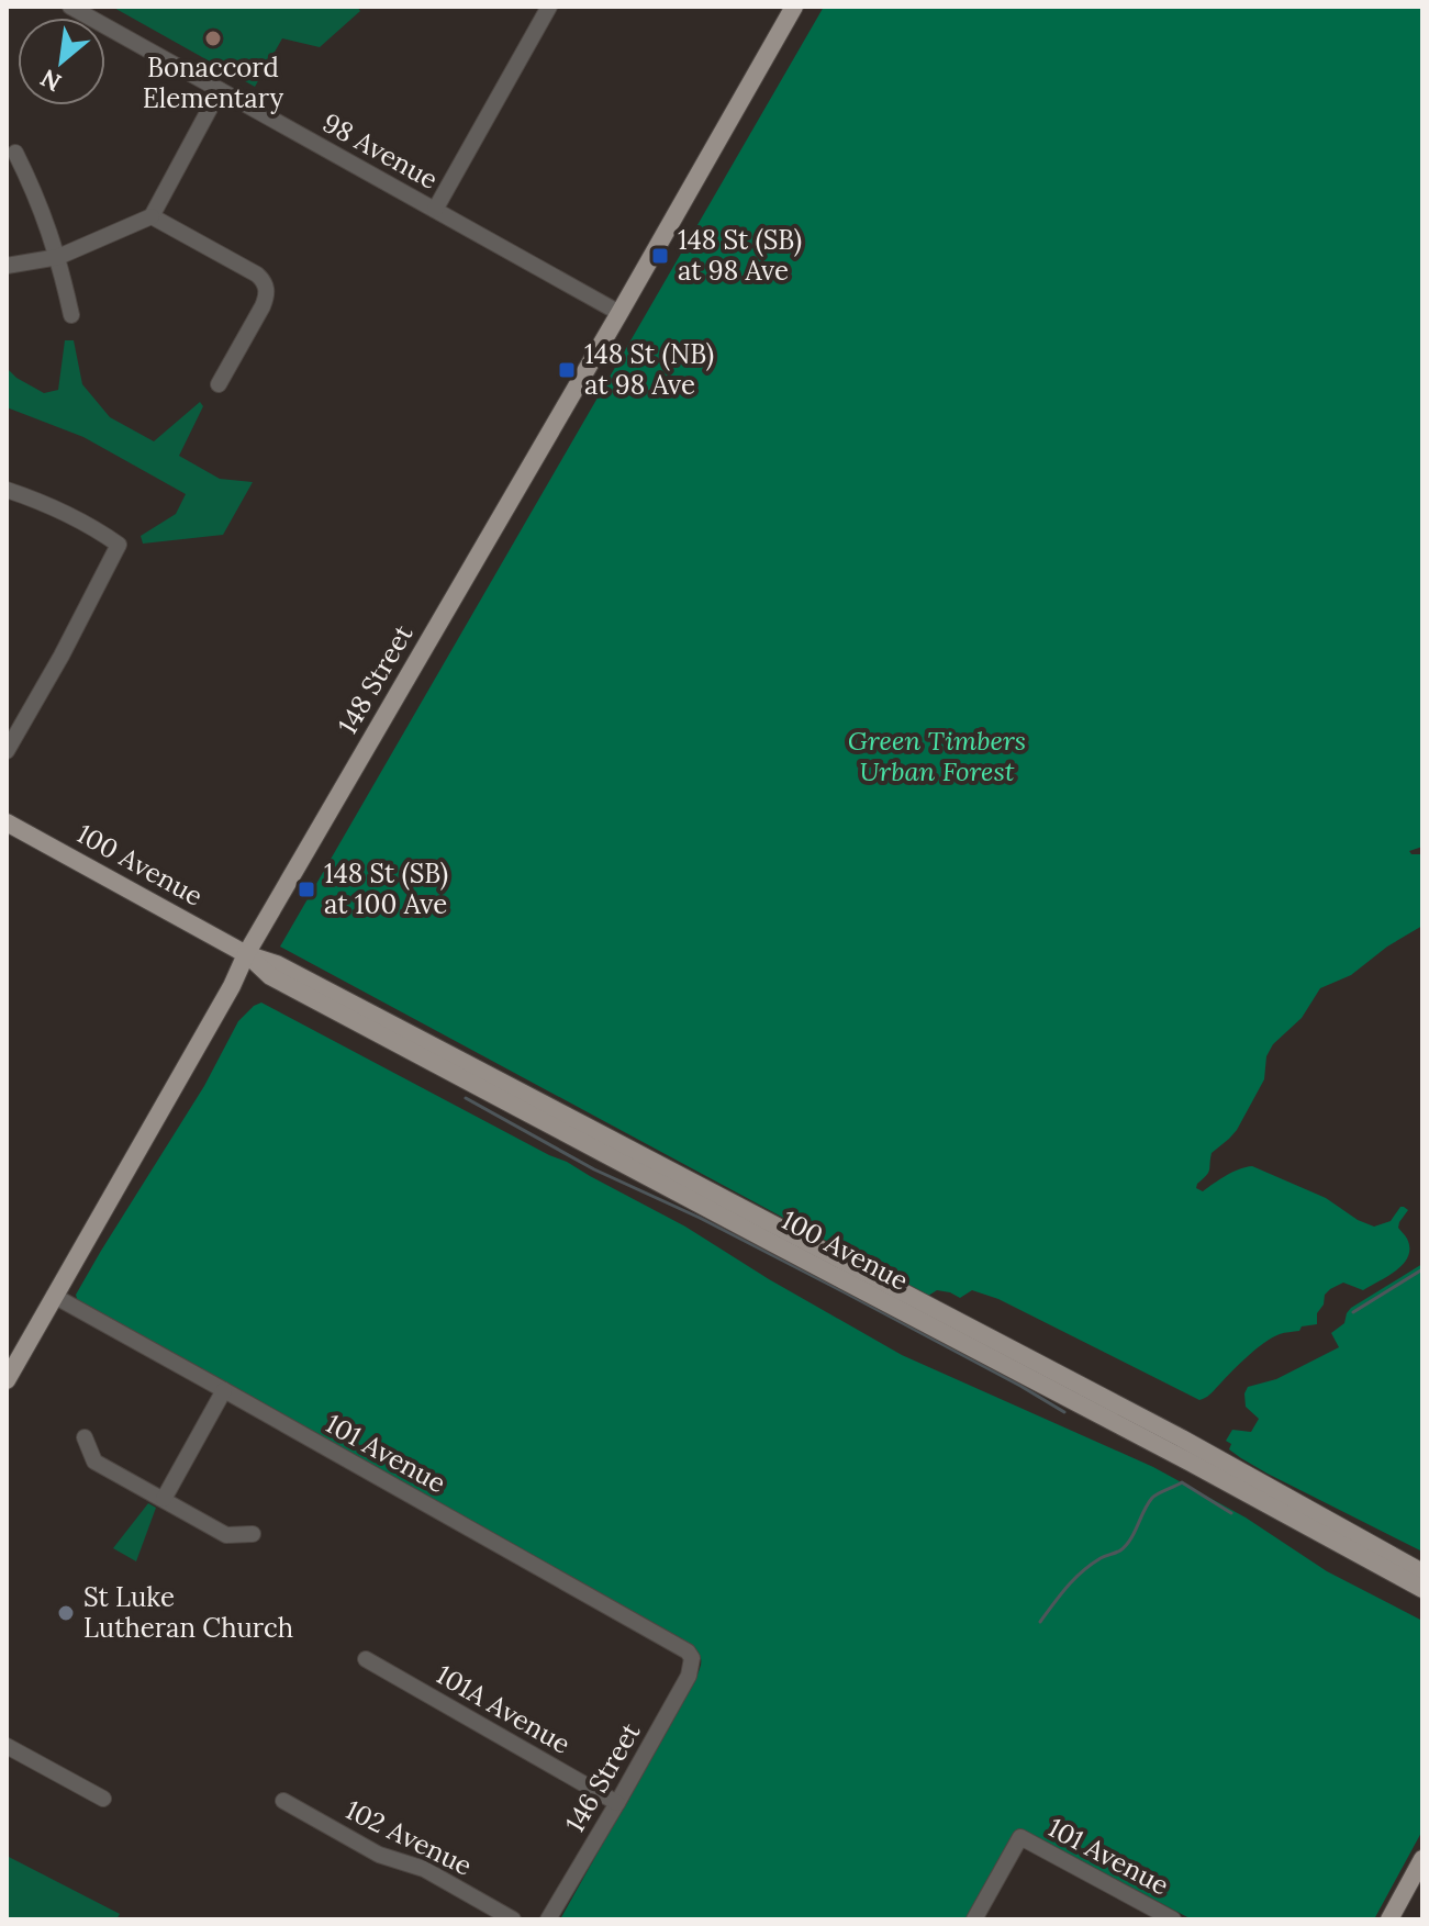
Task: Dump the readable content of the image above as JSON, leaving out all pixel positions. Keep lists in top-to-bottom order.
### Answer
{
  "streets": {
    "main road": ["148 Street", "100 Avenue"],
    "street": [
      "98 Avenue",
      "101 Avenue",
      "101A Avenue",
      "146 Street",
      "102 Avenue"
    ]
  },
  "crossings": [
    ["98 Avenue", "148 Street"],
    ["148 Street", "100 Avenue"],
    ["148 Street", "101 Avenue"],
    ["101 Avenue", "146 Street"],
    ["101A Avenue", "146 Street"]
  ],
  "parks": ["Green Timbers Urban Forest"],
  "places": {
    "other": ["Bonaccord Elementary", "St Luke Lutheran Church"],
    "transit": ["148 St (SB) at 98 Ave", "148 St (NB) at 98 Ave", "148 St (SB) at 100 Ave"]
  },
  "north": "bottom left"
}
